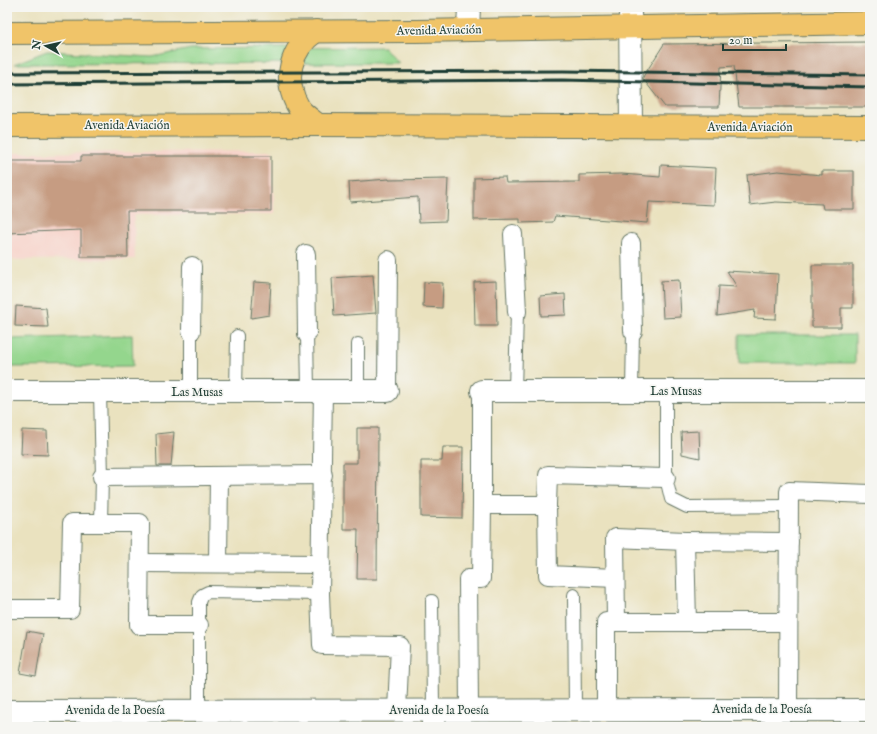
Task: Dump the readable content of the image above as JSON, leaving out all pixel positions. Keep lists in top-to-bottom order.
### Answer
{
  "streets": {
    "main road": ["Avenida Aviación"],
    "street": ["Las Musas", "Avenida de la Poesía"]
  },
  "scale_bar": "20 m",
  "north": "left"
}
